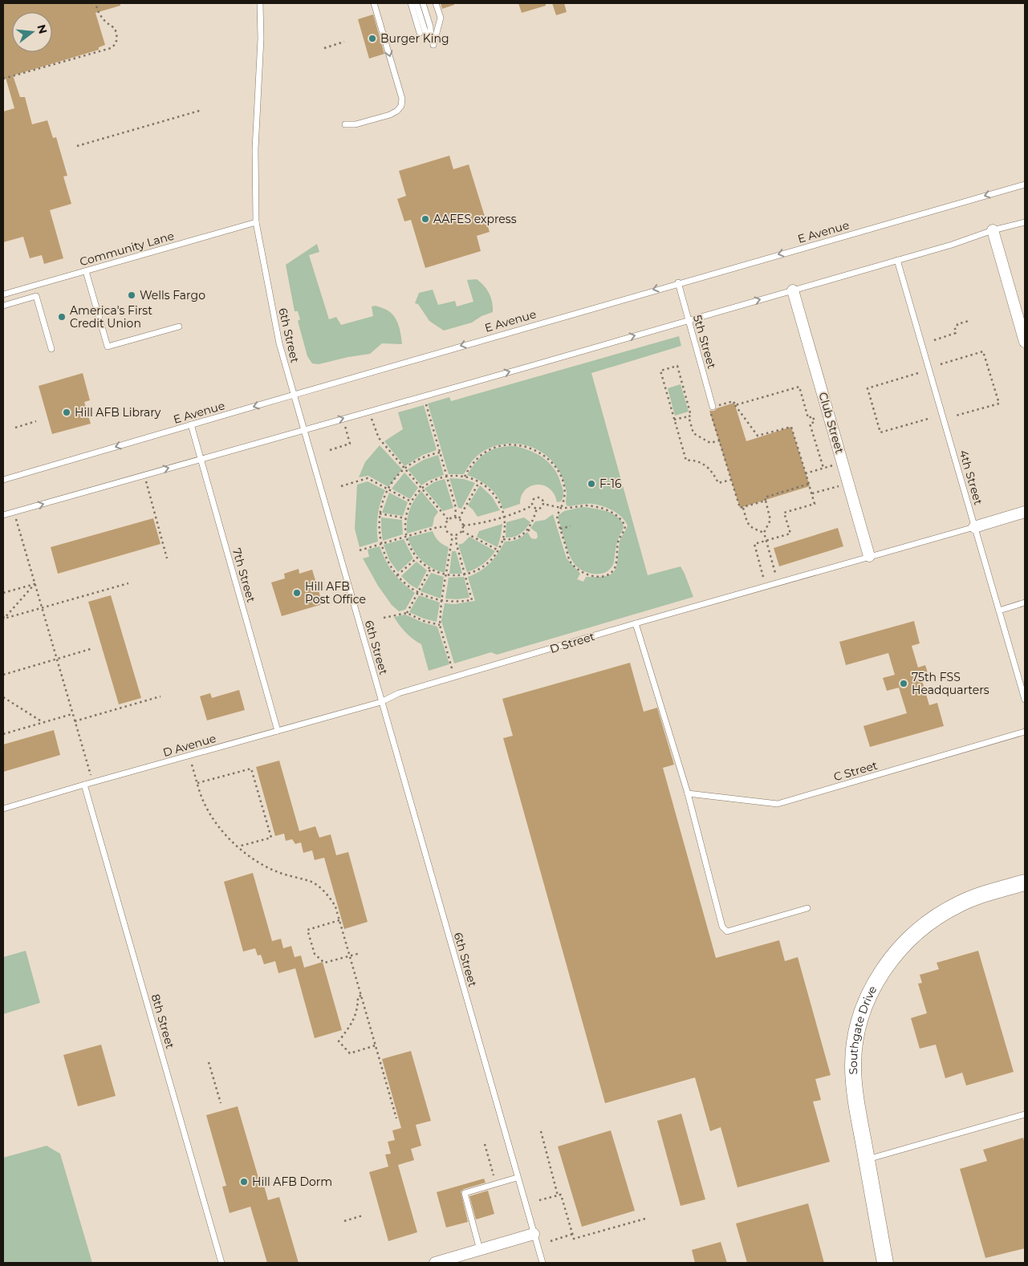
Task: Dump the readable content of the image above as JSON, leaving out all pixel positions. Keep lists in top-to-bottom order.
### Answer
{
  "streets": {
    "main road": ["Southgate Drive"],
    "street": ["Club Street"],
    "lane": [
      "E Avenue",
      "Community Lane",
      "6th Street",
      "5th Street",
      "4th Street",
      "7th Street",
      "D Street",
      "D Avenue",
      "C Street",
      "8th Street"
    ]
  },
  "crossings": [
    ["E Avenue", "6th Street"],
    ["E Avenue", "5th Street"],
    ["E Avenue", "7th Street"],
    ["Community Lane", "6th Street"],
    ["6th Street", "D Street"],
    ["6th Street", "D Avenue"],
    ["Club Street", "D Street"],
    ["7th Street", "D Avenue"],
    ["D Street", "D Avenue"],
    ["D Avenue", "8th Street"]
  ],
  "places": [
    "Burger King",
    "AAFES express",
    "Wells Fargo",
    "America's First Credit Union",
    "Hill AFB Library",
    "F-16",
    "Hill AFB Post Office",
    "75th FSS Headquarters",
    "Hill AFB Dorm"
  ],
  "north": "right"
}
